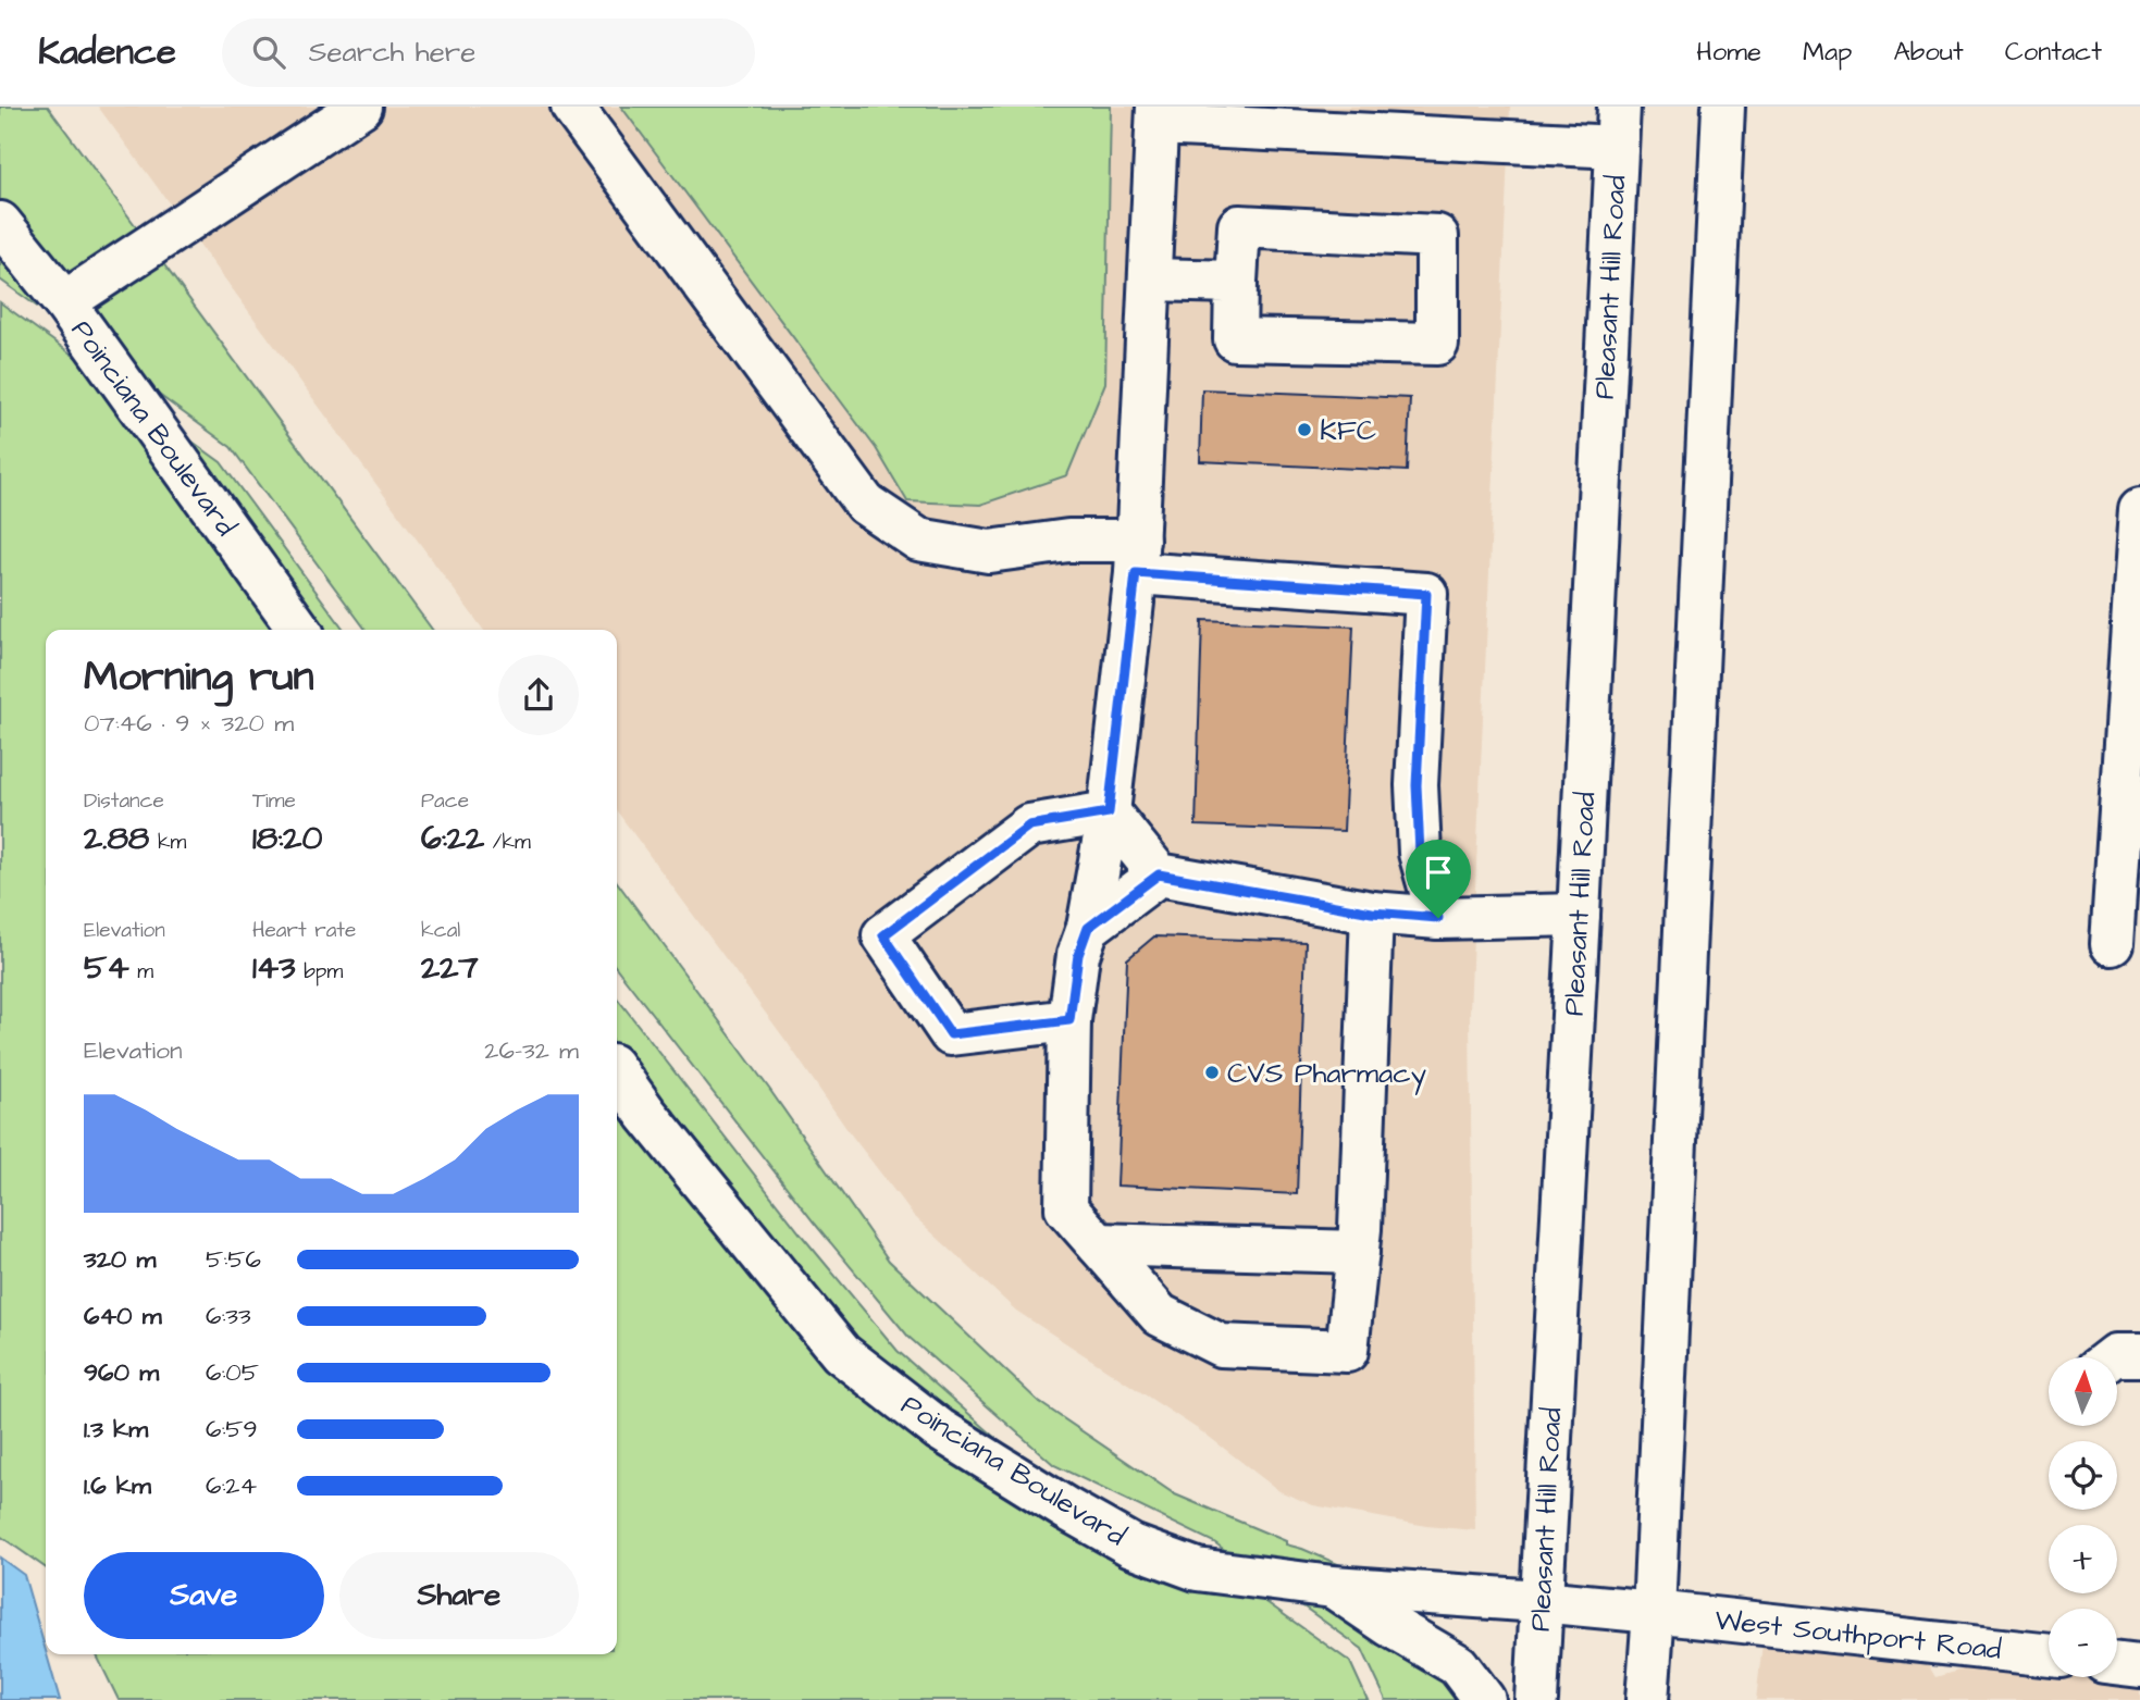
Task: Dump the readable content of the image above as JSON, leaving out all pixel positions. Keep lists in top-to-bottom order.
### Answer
{
  "streets": {
    "main road": ["Pleasant Hill Road", "Poinciana Boulevard", "West Southport Road"]
  },
  "crossings": [
    ["Pleasant Hill Road", "Poinciana Boulevard"],
    ["Poinciana Boulevard", "West Southport Road"]
  ],
  "places": ["KFC", "CVS Pharmacy"],
  "north": "top",
  "page": {
    "header": "Kadence",
    "search": "Search here",
    "nav": [
      "Home",
      "Map",
      "About",
      "Contact"
    ],
    "heading": ["Morning run", "07:46 · 9 × 320 m"],
    "stats": [
      ["Distance", "2.88 km"],
      ["Time", "18:20"],
      ["Pace", "6:22 /km"],
      ["Elevation", "54 m"],
      ["Heart rate", "143 bpm"],
      ["kcal", "227"]
    ],
    "chart": ["Elevation", "26–32 m"],
    "list": [
      {
        "name": "320 m",
        "note": "5:56"
      },
      {
        "name": "640 m",
        "note": "6:33"
      },
      {
        "name": "960 m",
        "note": "6:05"
      },
      {
        "name": "1.3 km",
        "note": "6:59"
      },
      {
        "name": "1.6 km",
        "note": "6:24"
      }
    ],
    "map_buttons": ["+", "−"],
    "buttons": ["Save", "Share"]
  }
}
